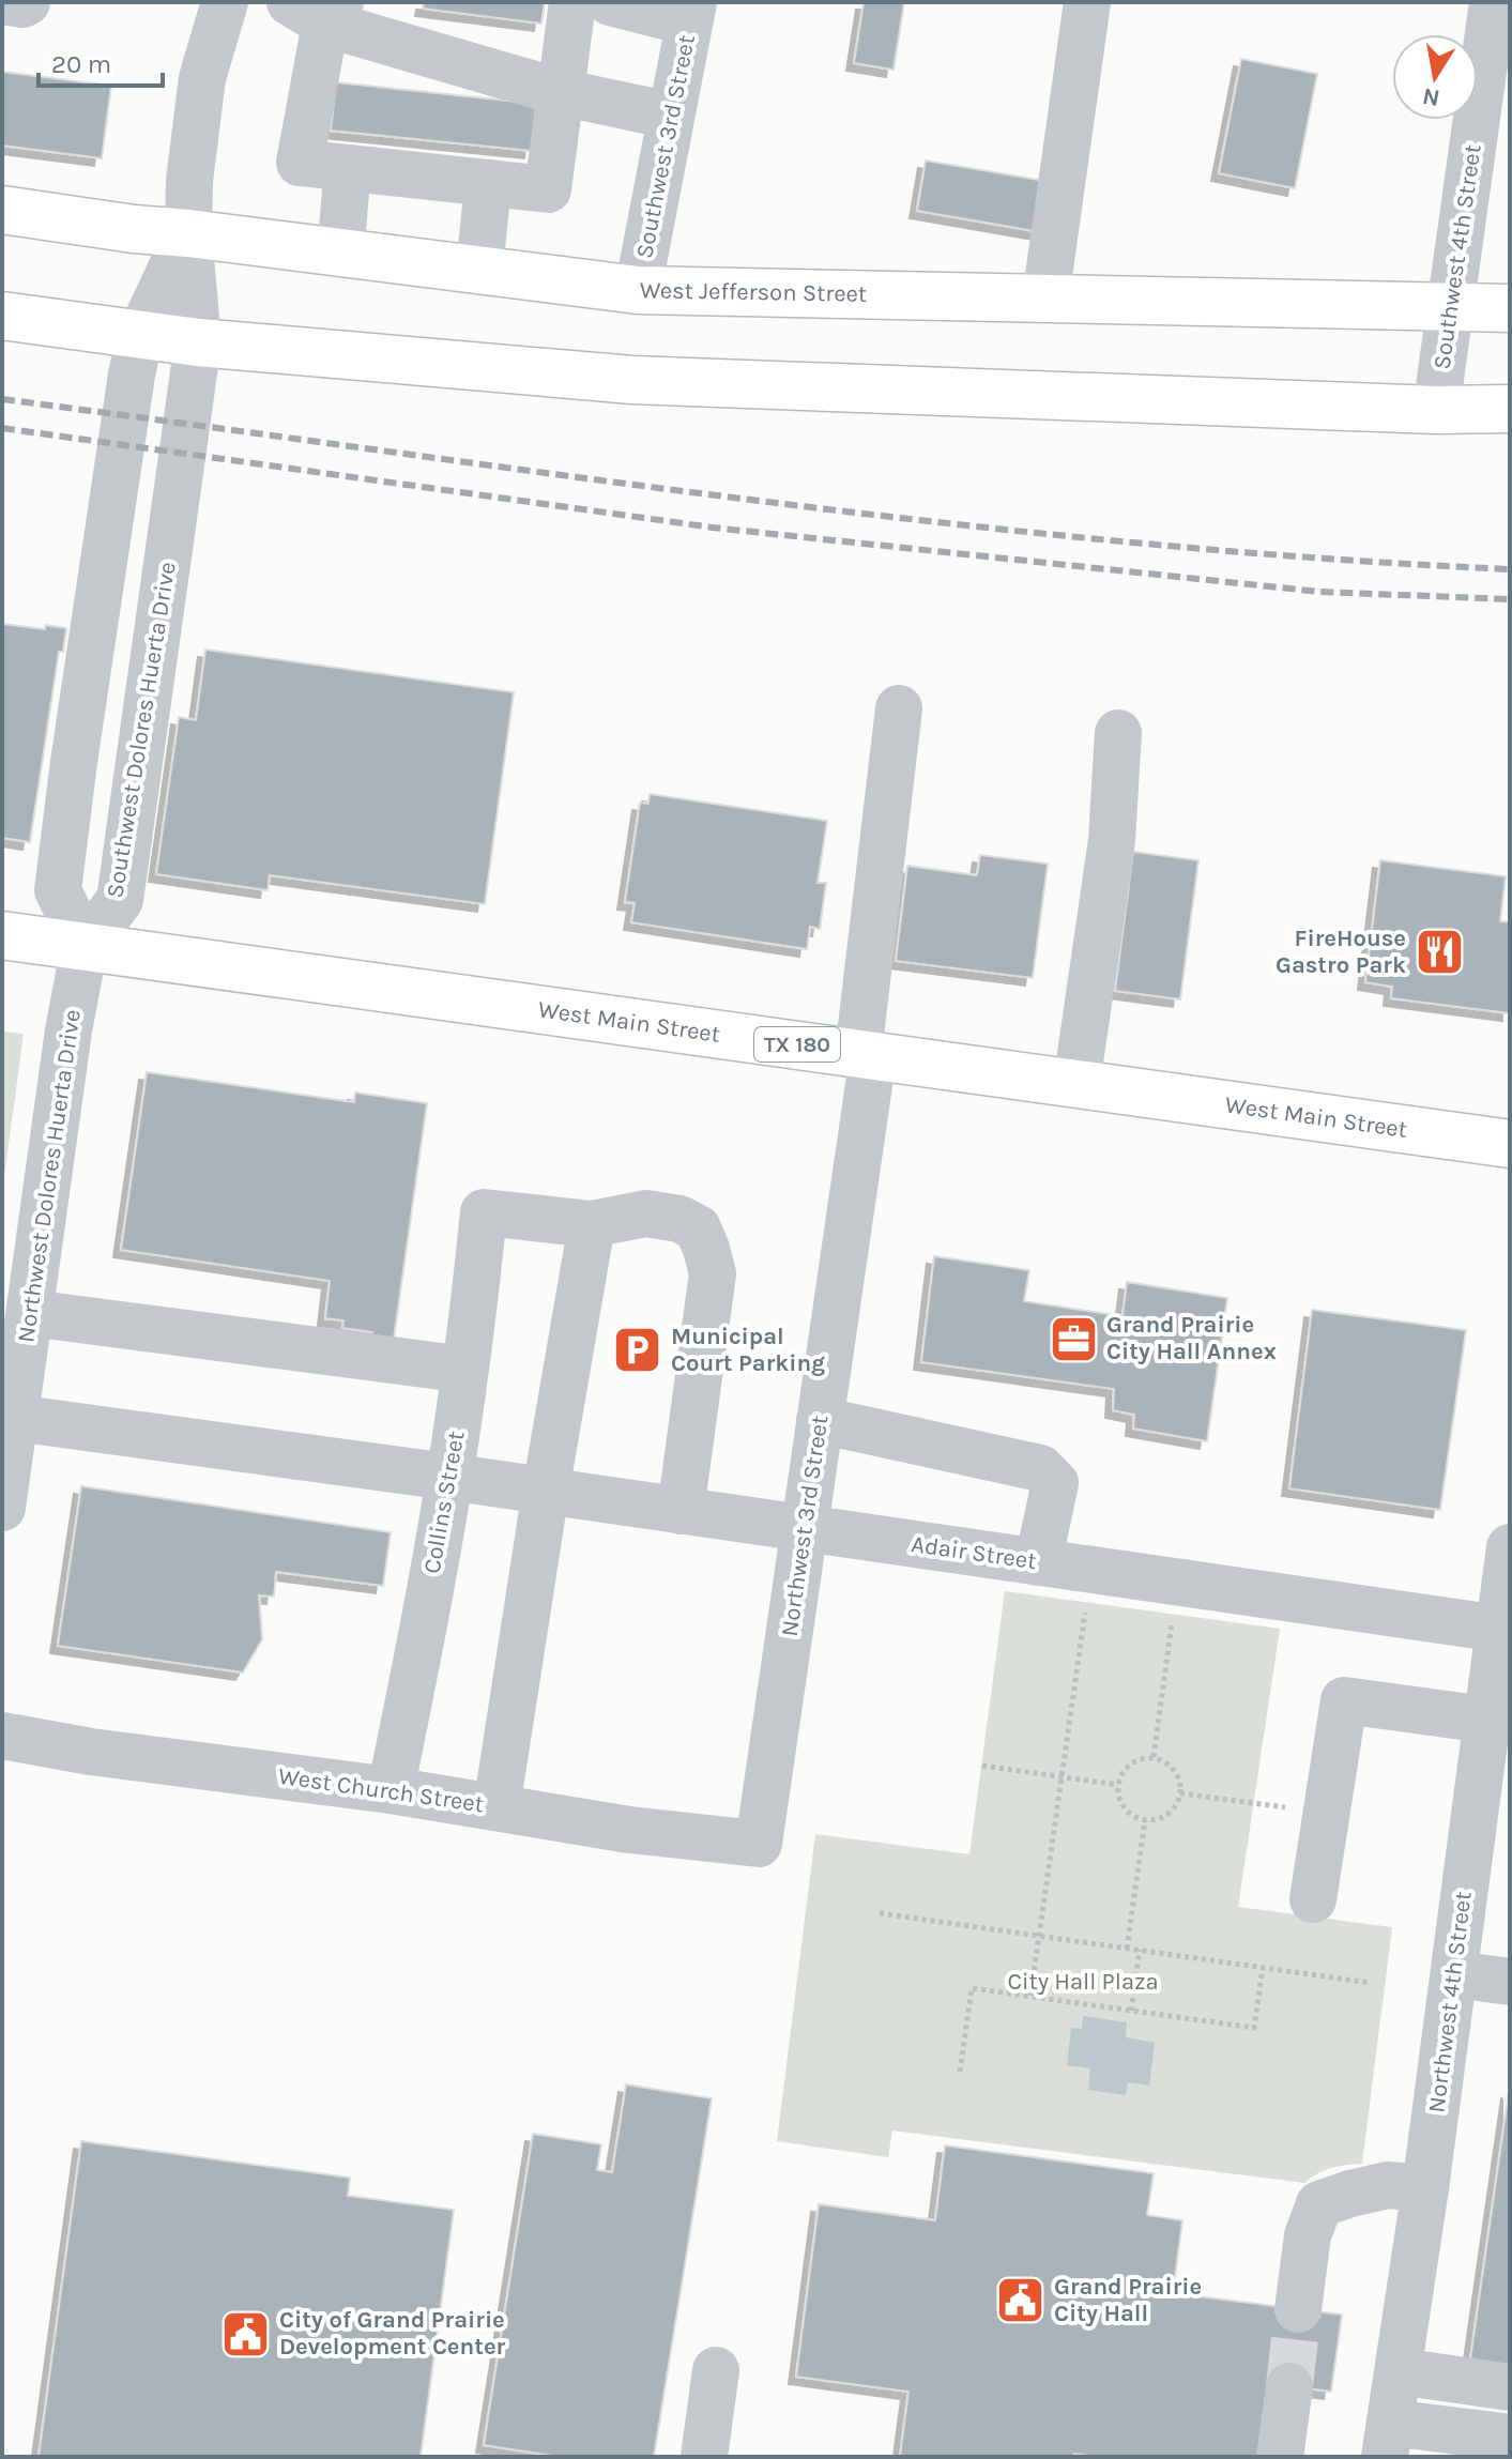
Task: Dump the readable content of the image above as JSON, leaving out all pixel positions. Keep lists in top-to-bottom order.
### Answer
{
  "streets": {
    "main road": ["West Jefferson Street", "West Main Street", "TX 180"],
    "street": [
      "Southwest 3rd Street",
      "Southwest 4th Street",
      "Southwest Dolores Huerta Drive",
      "Northwest Dolores Huerta Drive",
      "Collins Street",
      "Northwest 3rd Street",
      "Adair Street",
      "West Church Street",
      "Northwest 4th Street"
    ]
  },
  "crossings": [
    ["Southwest 3rd Street", "West Jefferson Street"],
    ["Southwest 4th Street", "West Jefferson Street"],
    ["West Jefferson Street", "Southwest Dolores Huerta Drive"],
    ["Southwest Dolores Huerta Drive", "West Main Street"],
    ["Southwest Dolores Huerta Drive", "Northwest Dolores Huerta Drive"],
    ["West Main Street", "Northwest Dolores Huerta Drive"],
    ["West Main Street", "Northwest 3rd Street"],
    ["Northwest Dolores Huerta Drive", "Adair Street"],
    ["Collins Street", "Adair Street"],
    ["Collins Street", "West Church Street"],
    ["Northwest 3rd Street", "Adair Street"],
    ["Northwest 3rd Street", "West Church Street"],
    ["Adair Street", "Northwest 4th Street"]
  ],
  "parks": ["City Hall Plaza"],
  "places": {
    "restaurant": ["FireHouse Gastro Park"],
    "office": ["Grand Prairie City Hall Annex"],
    "parking": ["Municipal Court Parking"],
    "public building": ["Grand Prairie City Hall", "City of Grand Prairie Development Center"]
  },
  "scale_bar": "20 m",
  "north": "bottom"
}
